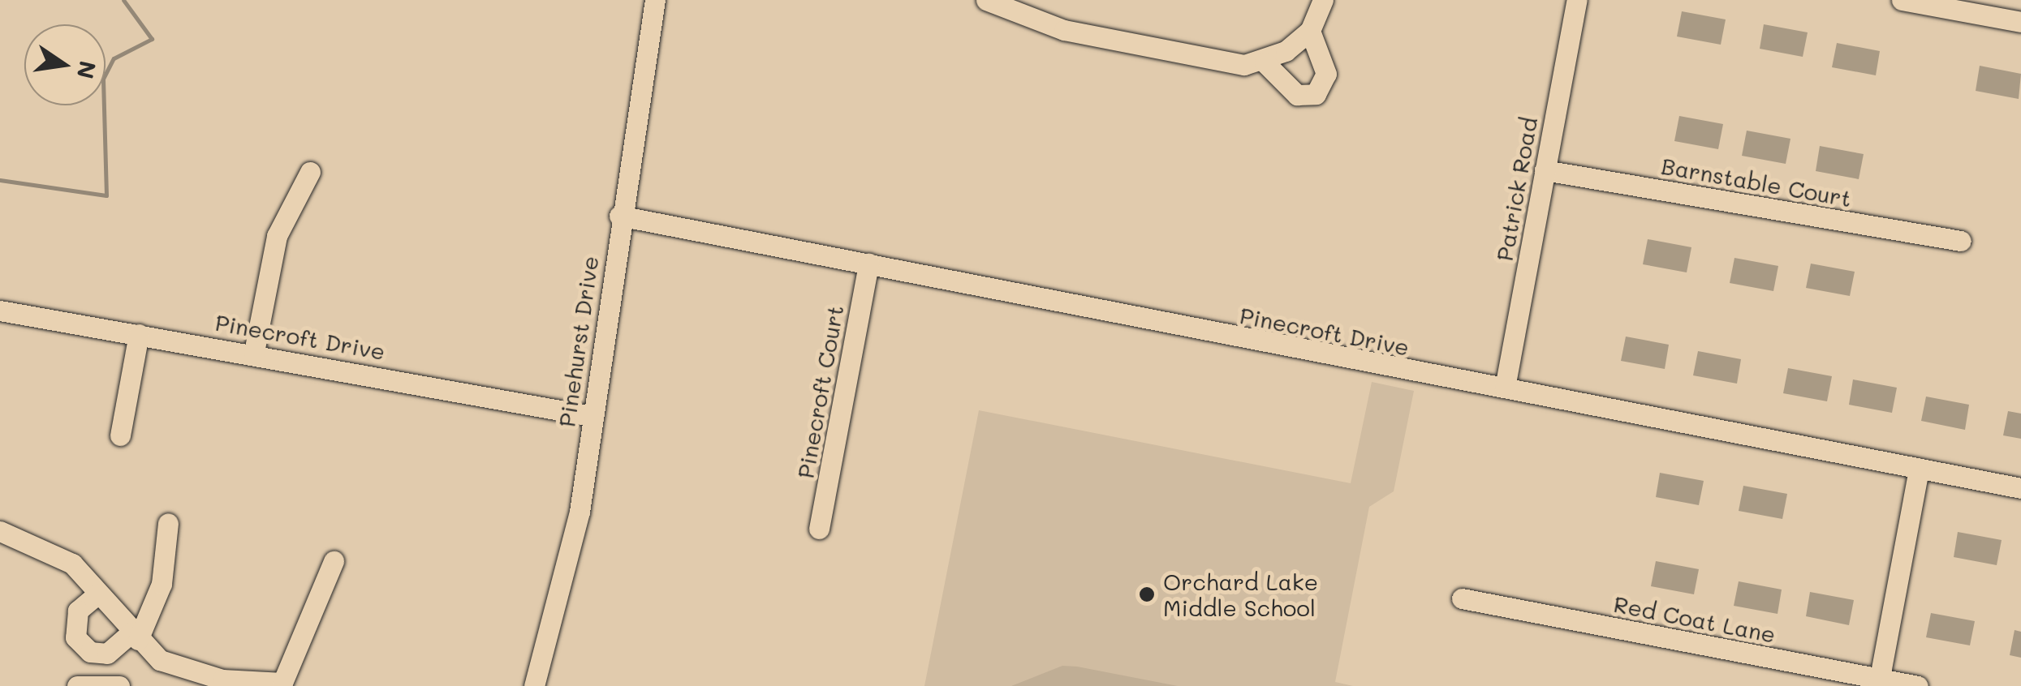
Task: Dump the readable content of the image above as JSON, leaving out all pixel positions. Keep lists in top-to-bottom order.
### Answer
{
  "streets": {
    "street": [
      "Barnstable Court",
      "Patrick Road",
      "Pinecroft Drive",
      "Pinehurst Drive",
      "Pinecroft Court",
      "Red Coat Lane"
    ]
  },
  "crossings": [
    ["Barnstable Court", "Patrick Road"],
    ["Patrick Road", "Pinecroft Drive"],
    ["Pinecroft Drive", "Pinehurst Drive"],
    ["Pinecroft Drive", "Pinecroft Court"]
  ],
  "places": ["Orchard Lake Middle School"],
  "north": "right"
}
